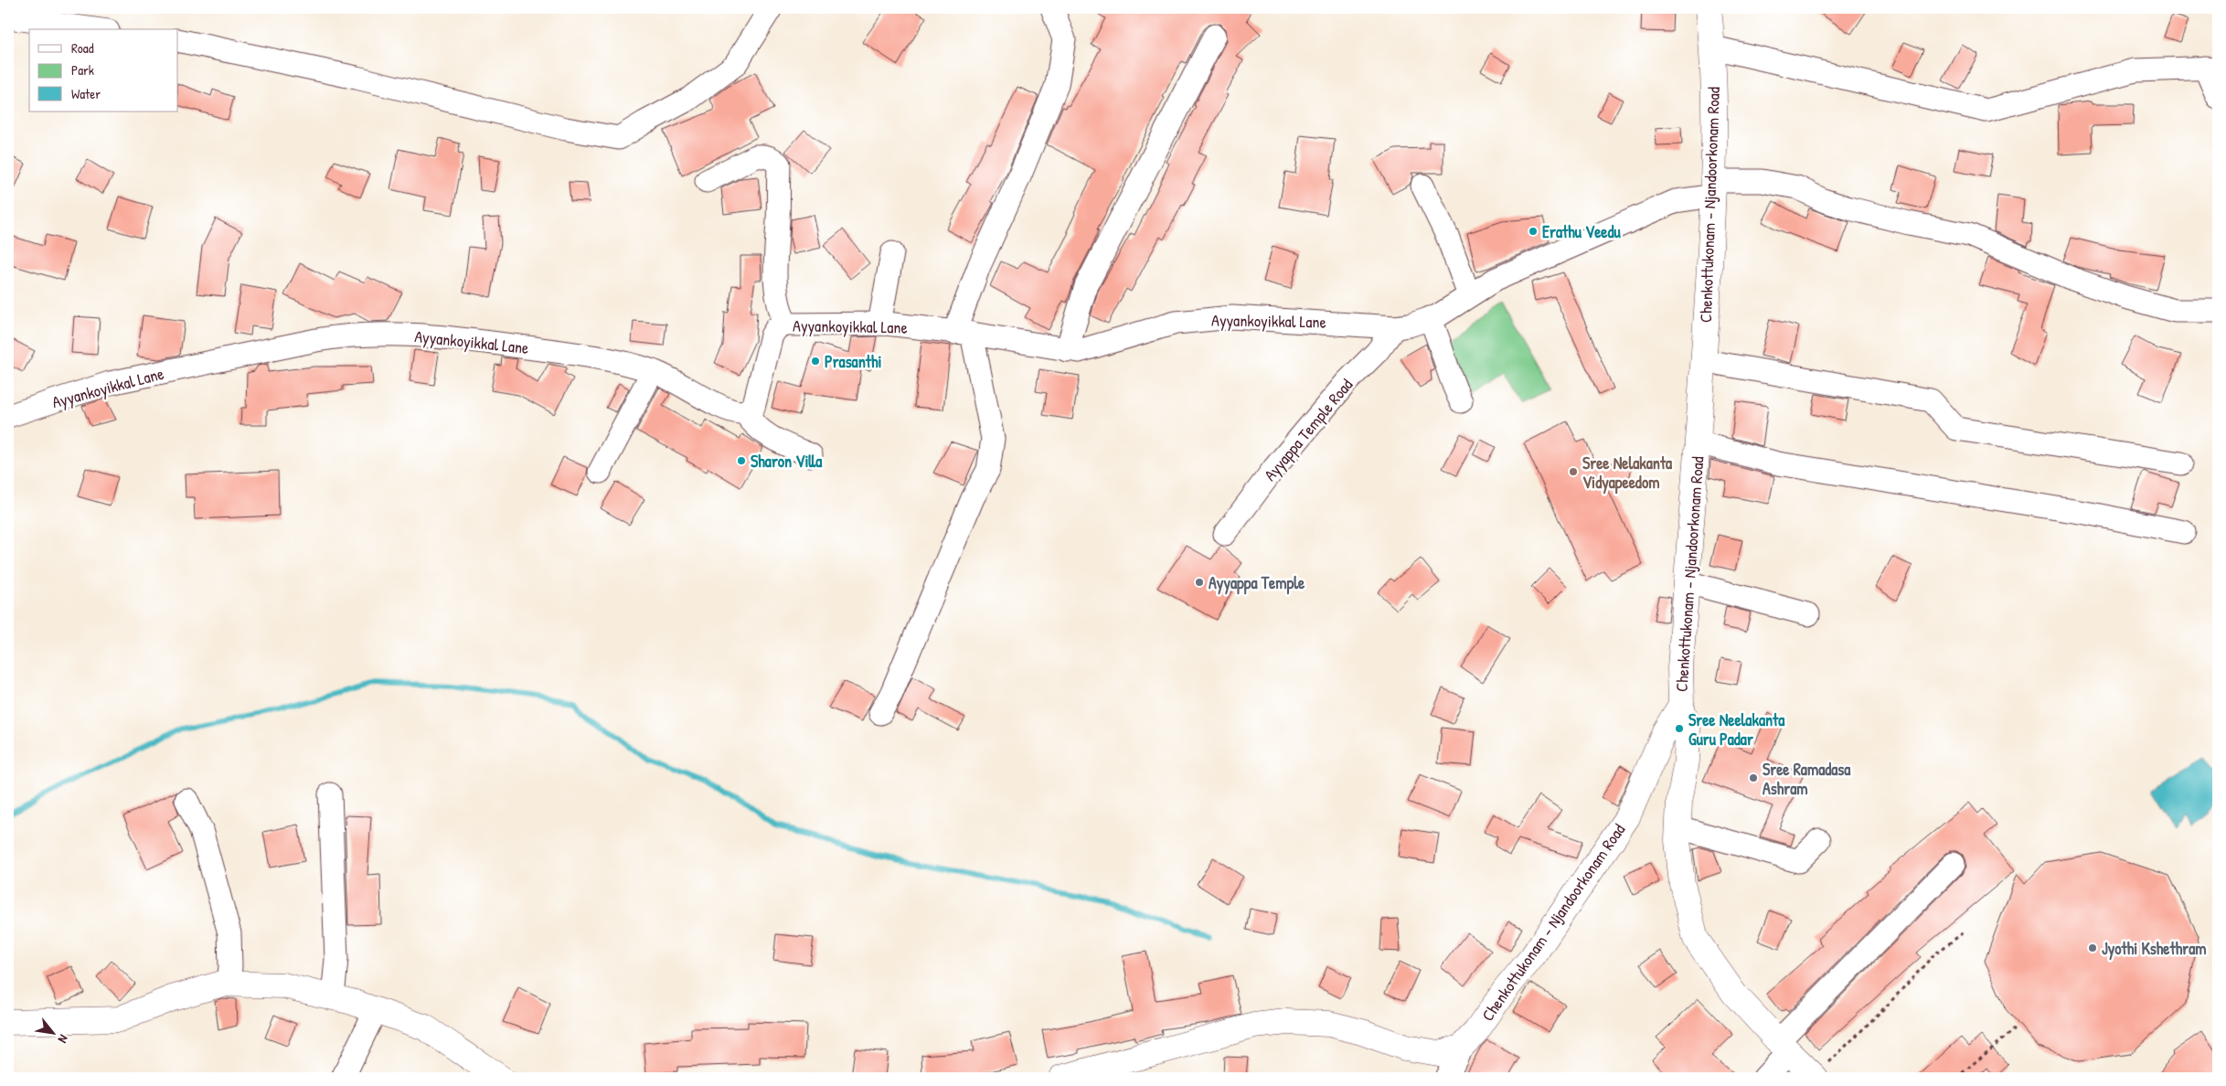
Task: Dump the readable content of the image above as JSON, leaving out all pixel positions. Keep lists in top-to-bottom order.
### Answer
{
  "streets": {
    "main road": ["Chenkottukonam - Njandoorkonam Road"],
    "street": ["Ayyankoyikkal Lane", "Ayyappa Temple Road"]
  },
  "crossings": [
    ["Chenkottukonam - Njandoorkonam Road", "Ayyankoyikkal Lane"],
    ["Ayyankoyikkal Lane", "Ayyappa Temple Road"]
  ],
  "places": [
    "Erathu Veedu",
    "Prasanthi",
    "Sharon Villa",
    "Sree Nelakanta Vidyapeedom",
    "Ayyappa Temple",
    "Sree Neelakanta Guru Padar",
    "Sree Ramadasa Ashram",
    "Jyothi Kshethram"
  ],
  "legend": ["Road", "Park", "Water"],
  "north": "bottom right"
}
